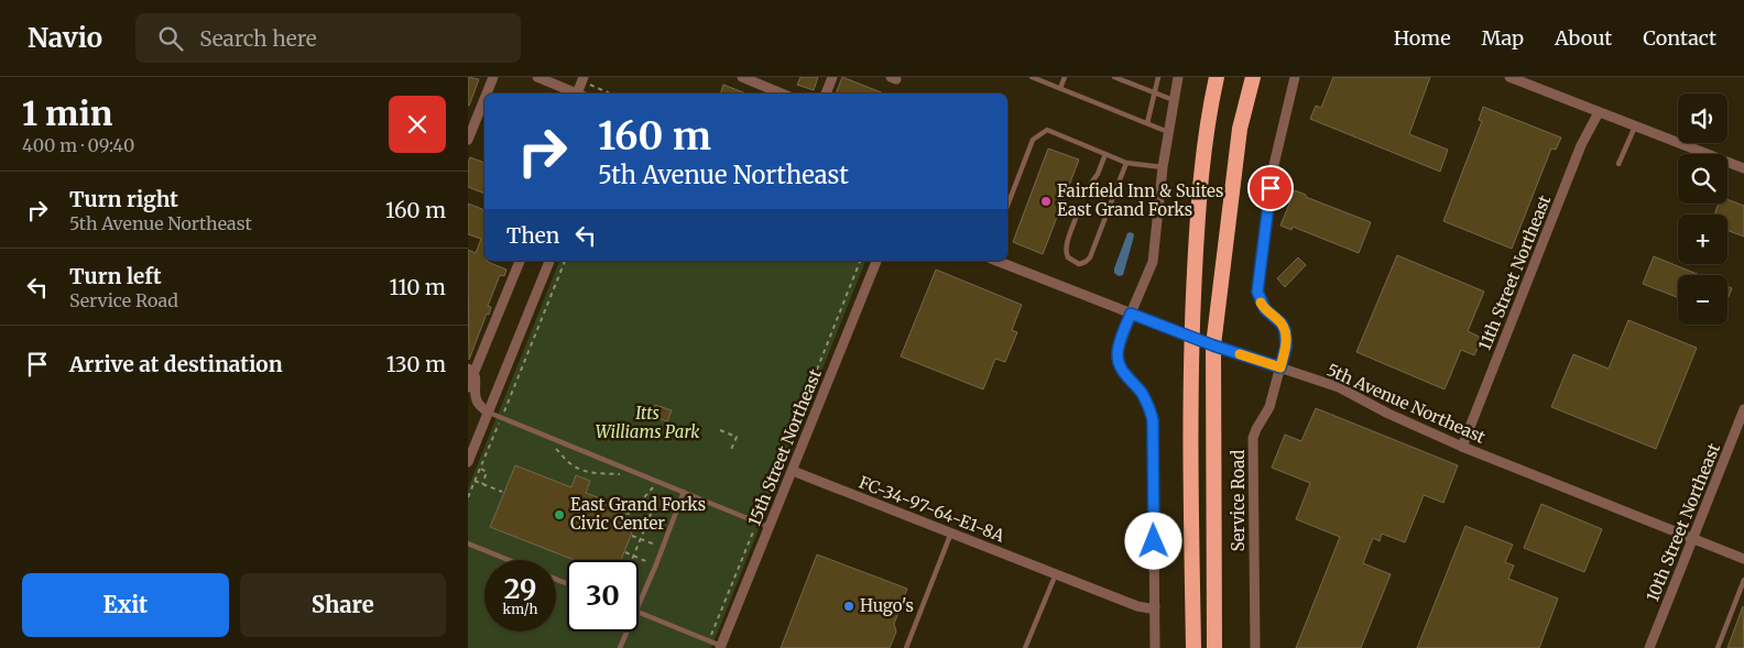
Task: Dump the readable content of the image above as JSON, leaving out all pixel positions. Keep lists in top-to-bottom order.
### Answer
{
  "streets": {
    "street": [
      "11th Street Northeast",
      "5th Avenue Northeast",
      "15th Street Northeast",
      "Service Road",
      "FC-34-97-64-E1-8A",
      "10th Street Northeast"
    ]
  },
  "crossings": [
    ["11th Street Northeast", "5th Avenue Northeast"],
    ["5th Avenue Northeast", "Service Road"],
    ["5th Avenue Northeast", "10th Street Northeast"],
    ["15th Street Northeast", "FC-34-97-64-E1-8A"]
  ],
  "parks": ["Itts Williams Park"],
  "places": ["Fairfield Inn & Suites East Grand Forks", "East Grand Forks Civic Center", "Hugo's"],
  "page": {
    "header": "Navio",
    "search": "Search here",
    "nav": [
      "Home",
      "Map",
      "About",
      "Contact"
    ],
    "heading": ["1 min", "400 m · 09:40"],
    "map_buttons": ["+", "−"],
    "turn": ["160 m", "5th Avenue Northeast"],
    "list": [
      {
        "name": "Turn right",
        "note": "5th Avenue Northeast",
        "value": "160 m"
      },
      {
        "name": "Turn left",
        "note": "Service Road",
        "value": "110 m"
      },
      {
        "name": "Arrive at destination",
        "value": "130 m"
      }
    ],
    "then": "Then",
    "speed": "29 km/h",
    "limit": "30",
    "buttons": ["Exit", "Share"]
  }
}
